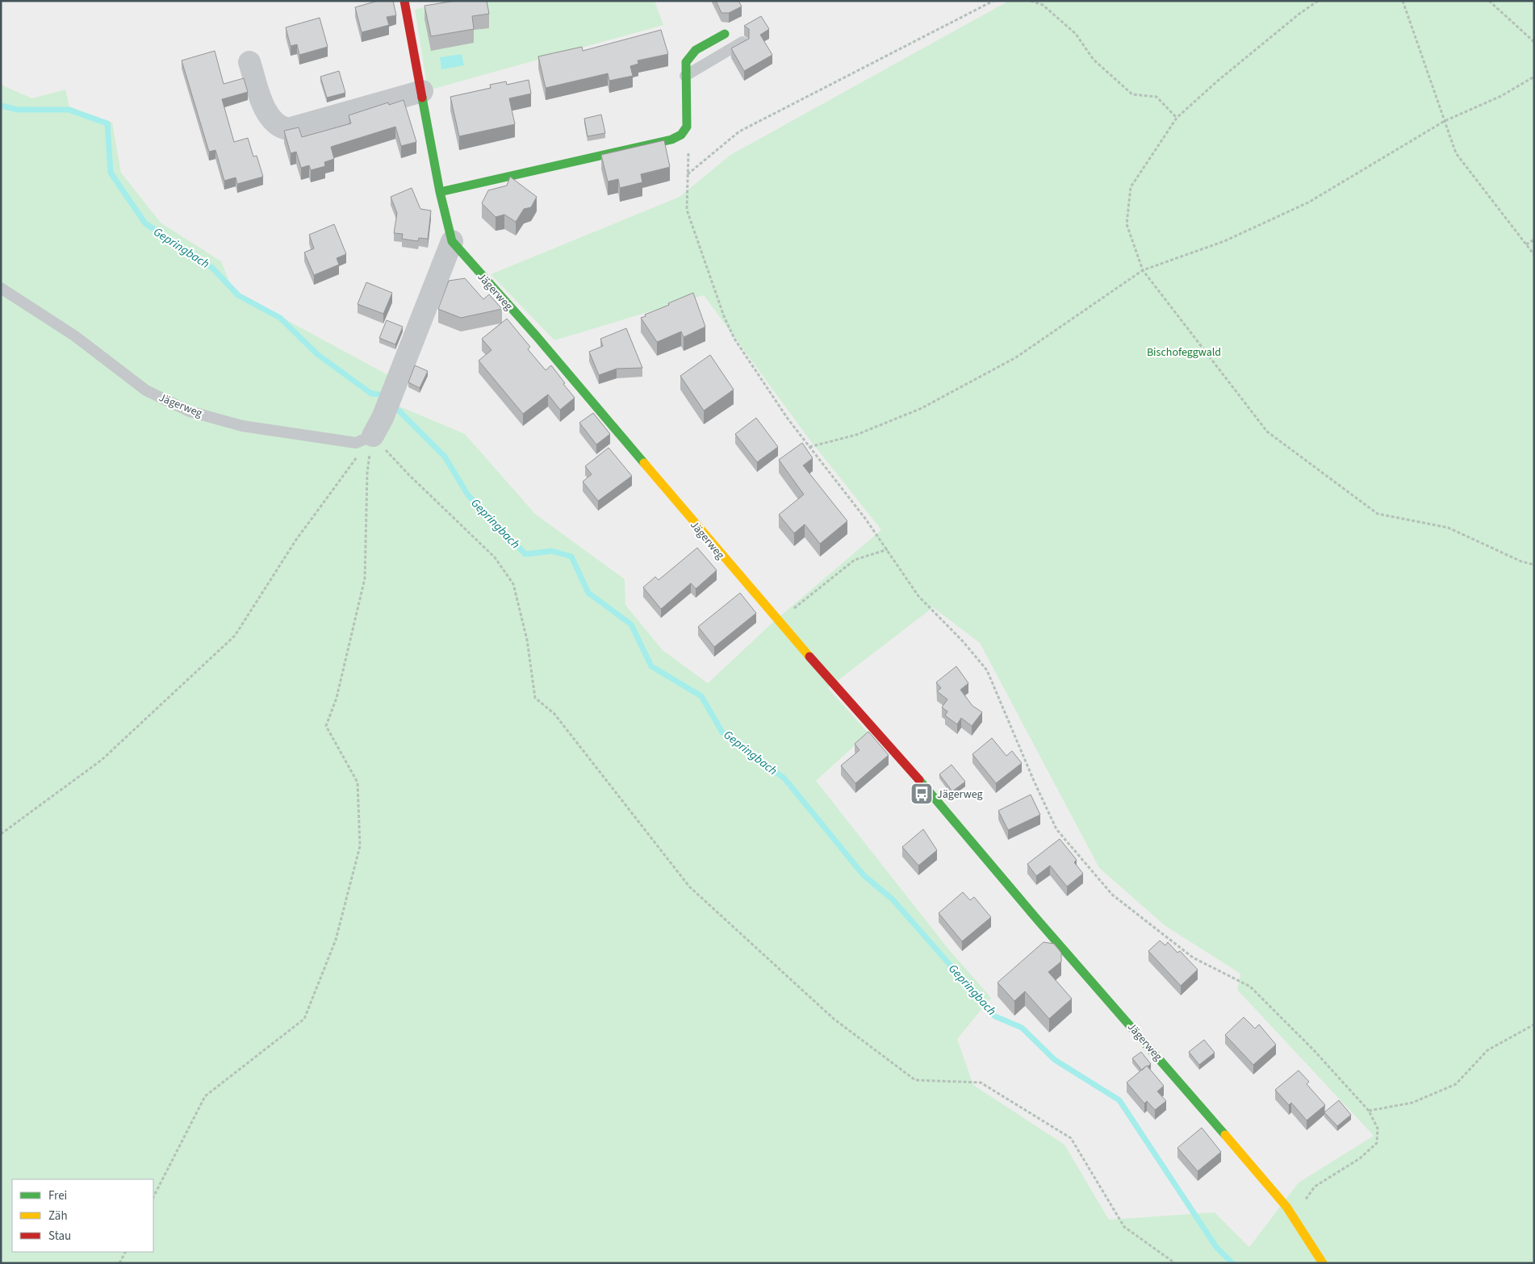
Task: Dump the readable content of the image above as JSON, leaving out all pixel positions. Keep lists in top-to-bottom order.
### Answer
{
  "streets": {
    "street": ["Jägerweg"]
  },
  "water": ["Gepringbach"],
  "parks": ["Bischofeggwald"],
  "places": {
    "bus stop": ["Jägerweg"]
  },
  "legend": ["Frei", "Zäh", "Stau"]
}
